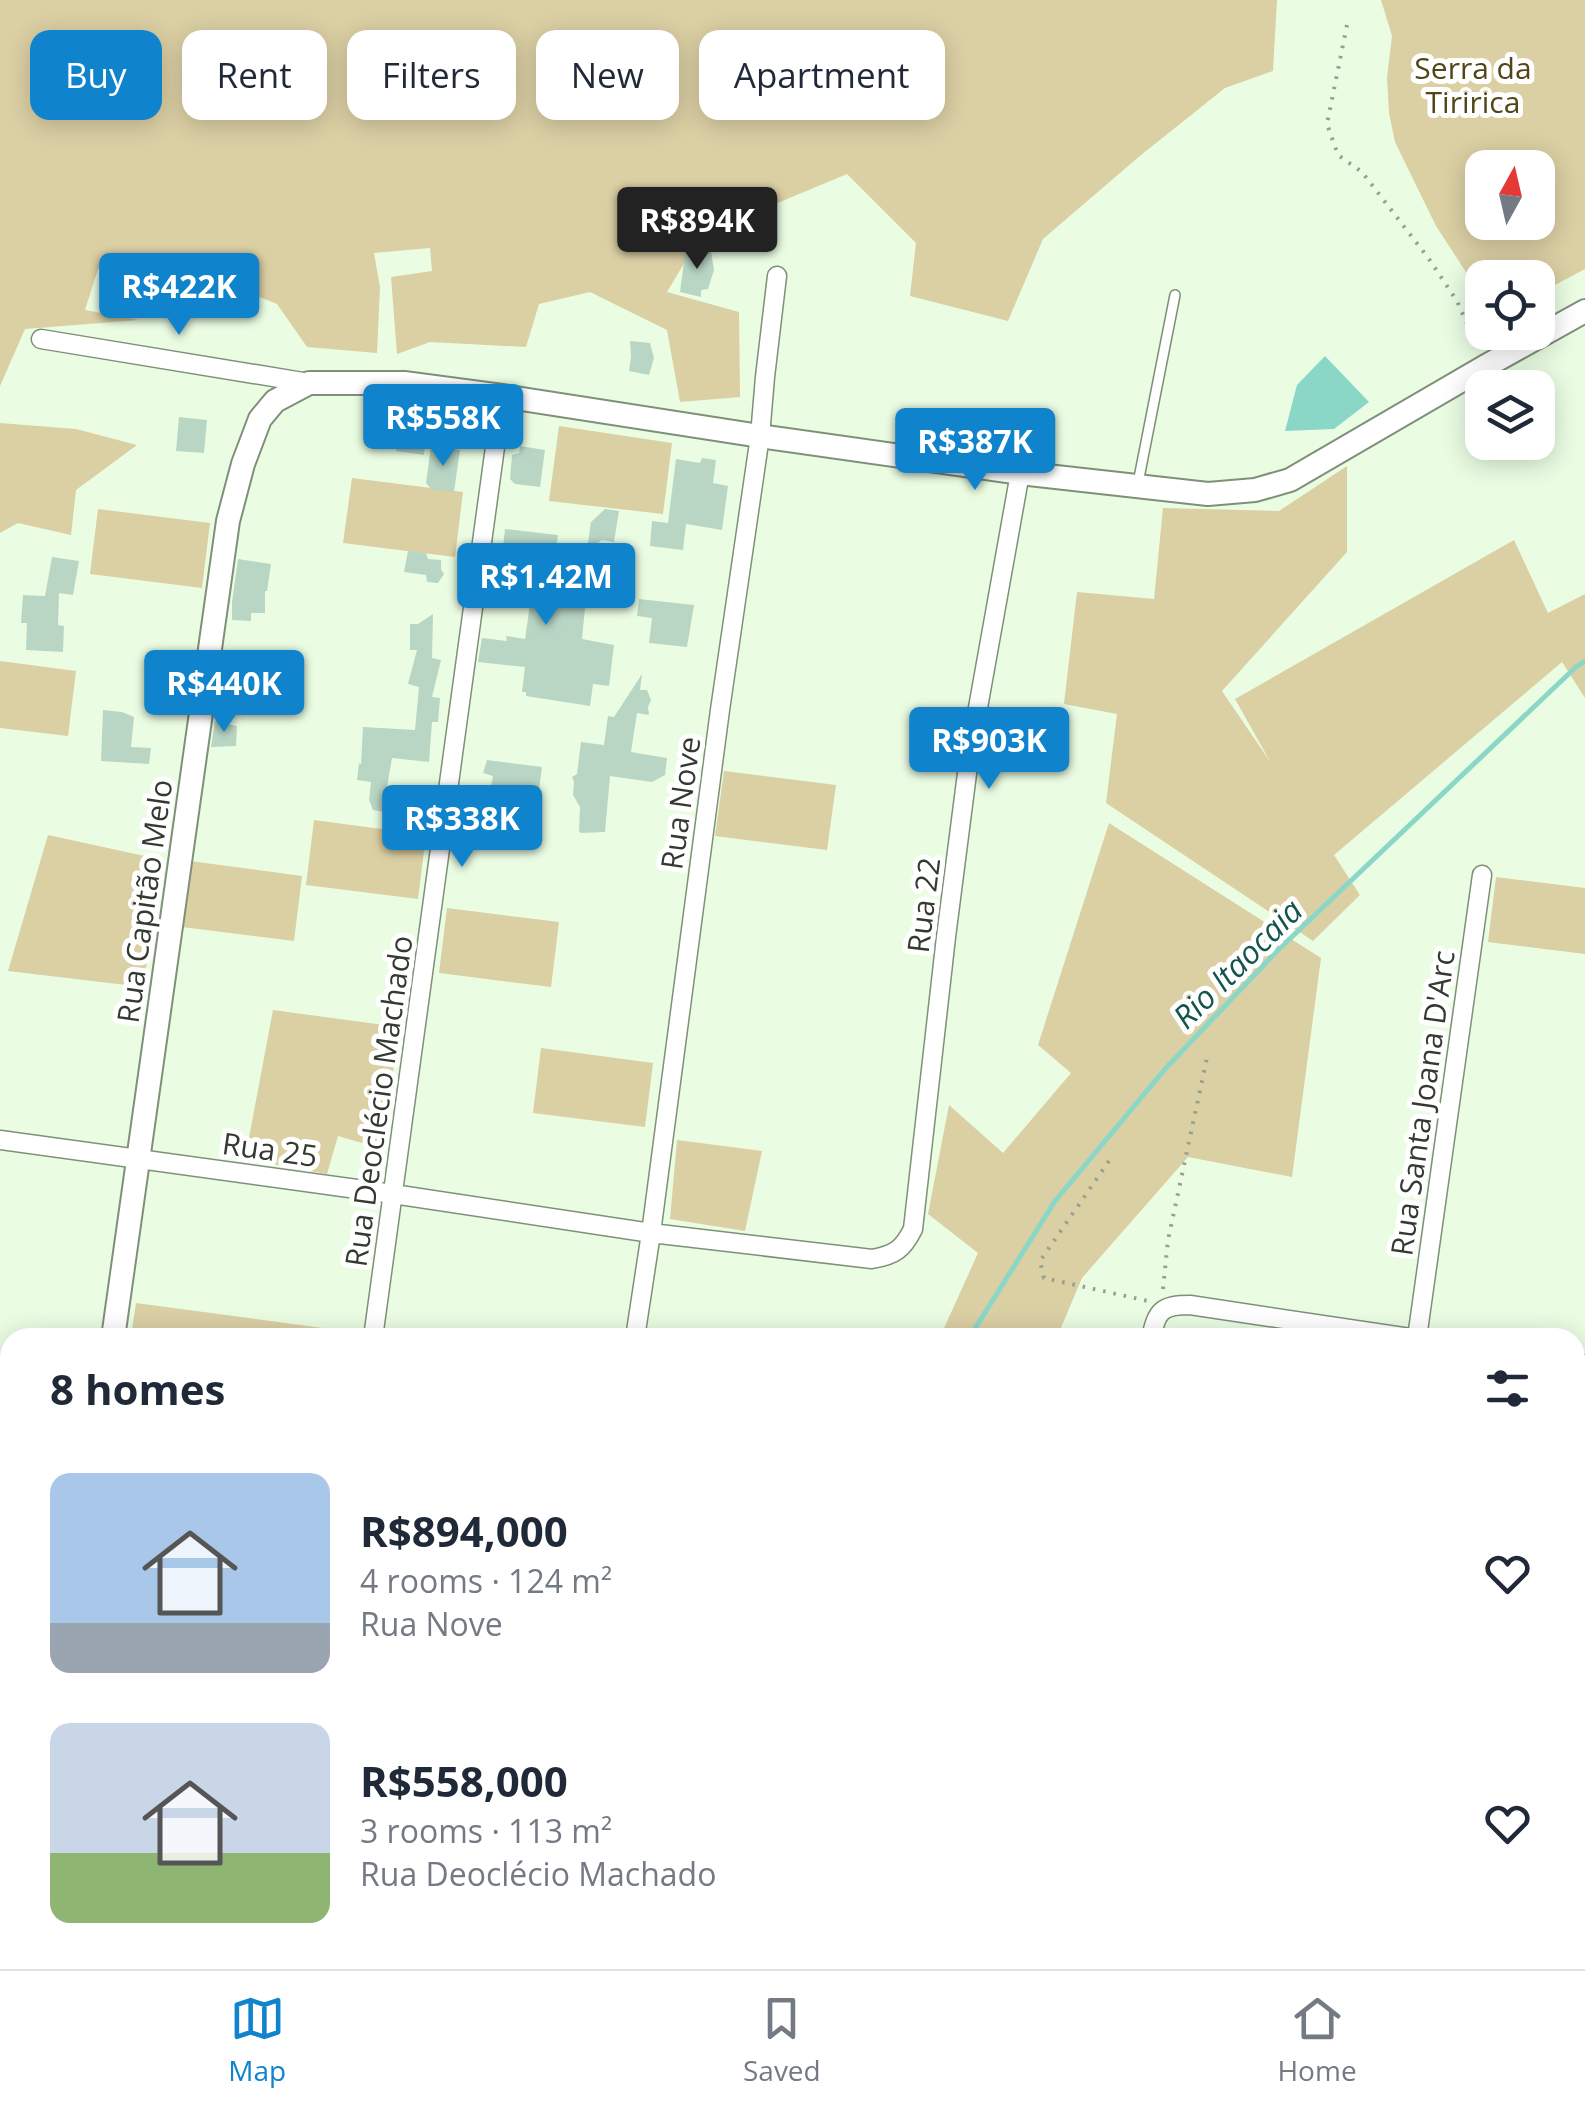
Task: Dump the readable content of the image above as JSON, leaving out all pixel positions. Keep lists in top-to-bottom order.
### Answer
{
  "streets": {
    "main road": ["Rua Capitão Melo"],
    "street": [
      "Rua Nove",
      "Rua 22",
      "Rua Deoclécio Machado",
      "Rua Santa Joana D'Arc",
      "Rua 25"
    ]
  },
  "crossings": [
    ["Rua Nove", "Rua 22"],
    ["Rua Nove", "Rua 25"],
    ["Rua Capitão Melo", "Rua 25"],
    ["Rua 22", "Rua 25"],
    ["Rua Deoclécio Machado", "Rua 25"]
  ],
  "water": ["Rio Itaocaia"],
  "parks": ["Serra da Tiririca"],
  "north": "top",
  "page": {
    "chip": [
      "Buy",
      "Rent",
      "Filters",
      "New",
      "Apartment"
    ],
    "price": [
      "R$894K",
      "R$422K",
      "R$558K",
      "R$387K",
      "R$1.42M",
      "R$440K",
      "R$903K",
      "R$338K"
    ],
    "heading": "8 homes",
    "list": [
      {
        "name": "R$894,000",
        "note": "4 rooms · 124 m² · Rua Nove"
      },
      {
        "name": "R$558,000",
        "note": "3 rooms · 113 m² · Rua Deoclécio Machado"
      }
    ],
    "tabs": ["Map", "Saved", "Home"]
  }
}
